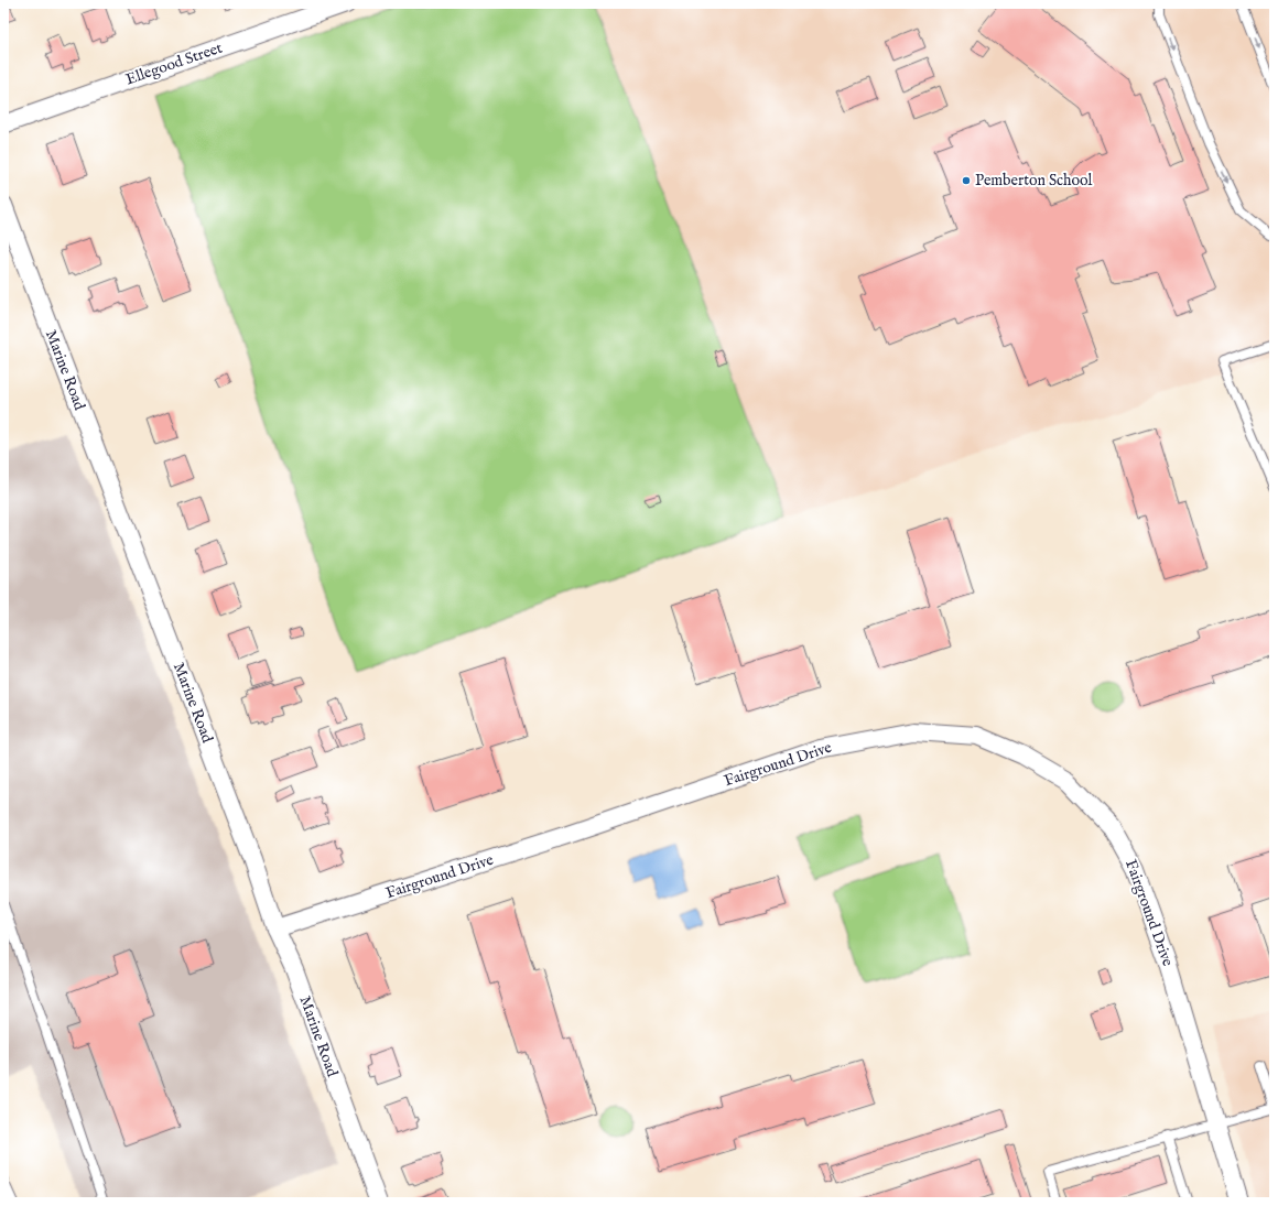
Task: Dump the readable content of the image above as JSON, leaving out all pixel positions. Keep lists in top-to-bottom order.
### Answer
{
  "streets": {
    "street": ["Ellegood Street", "Marine Road", "Fairground Drive"]
  },
  "crossings": [
    ["Marine Road", "Fairground Drive"]
  ],
  "places": ["Pemberton School"]
}
